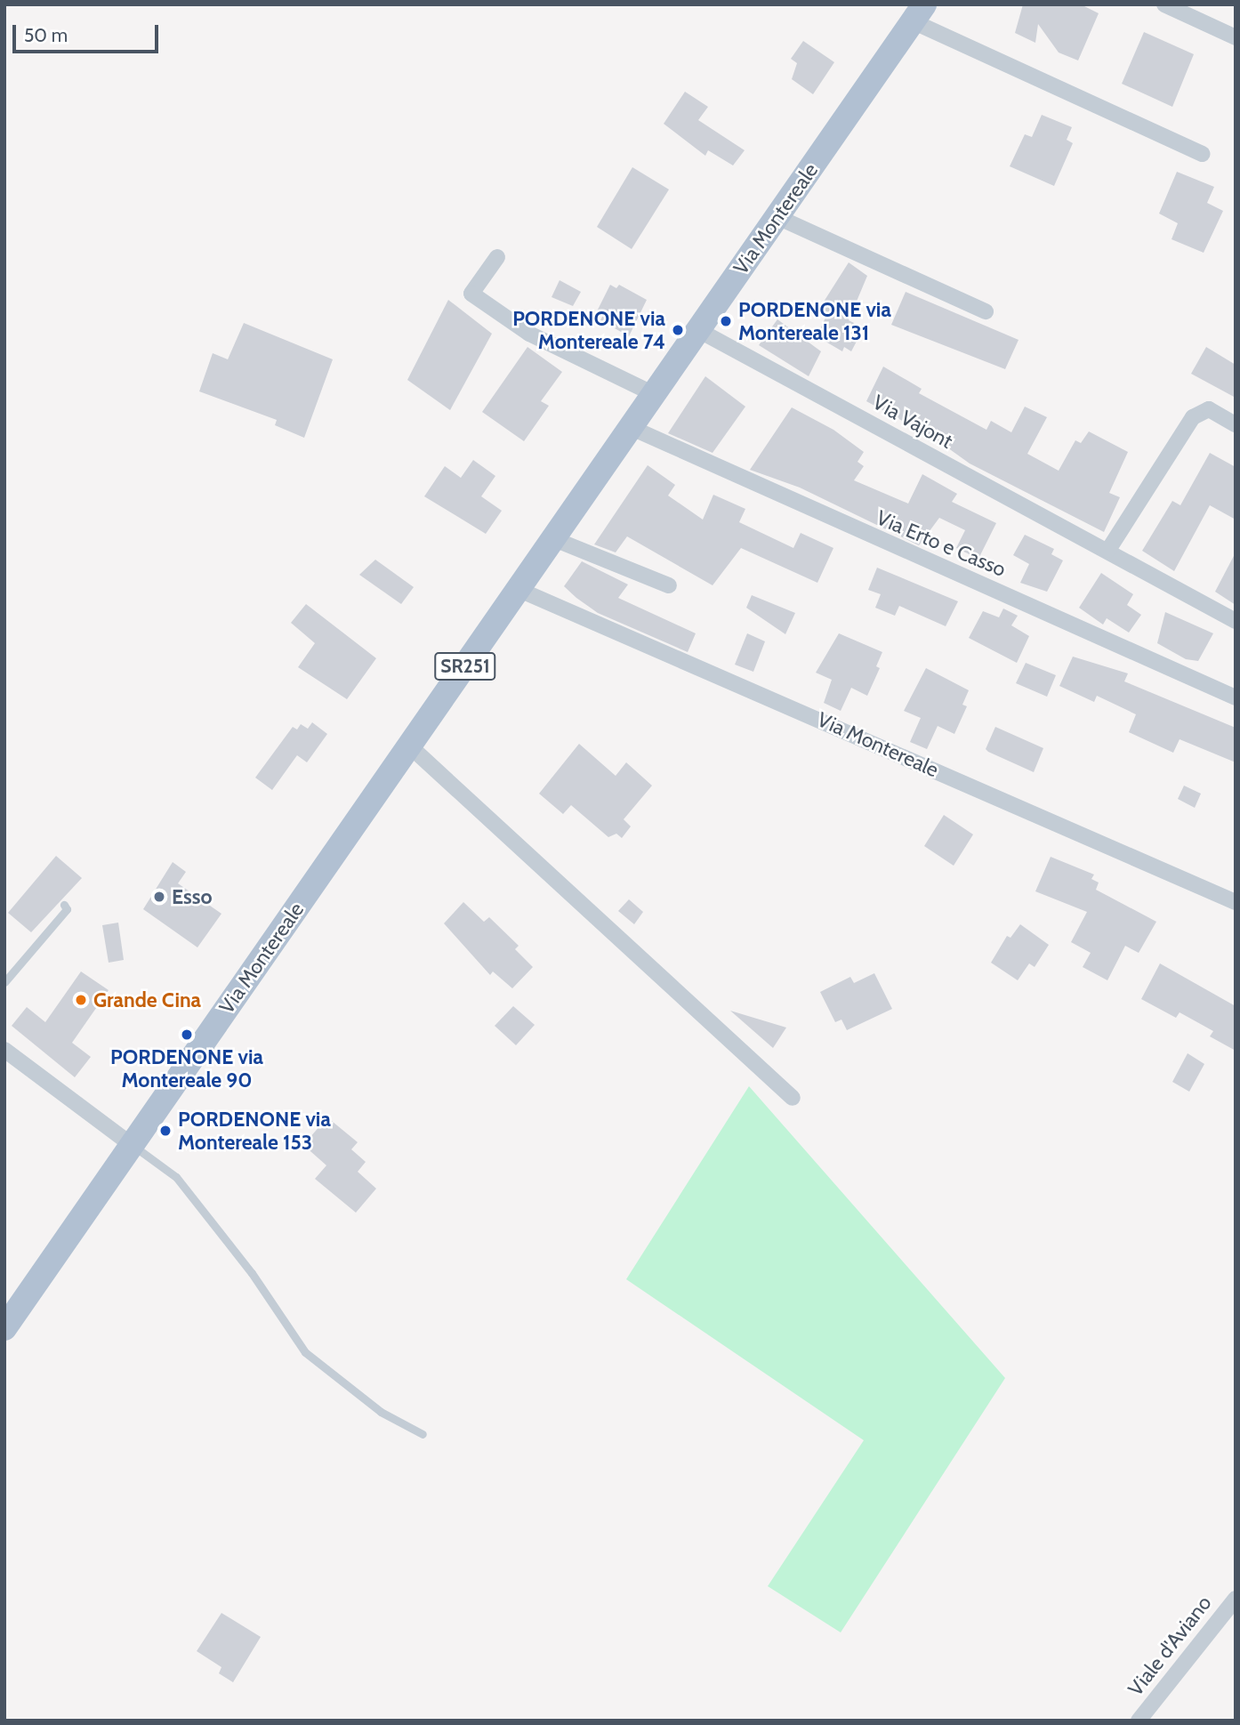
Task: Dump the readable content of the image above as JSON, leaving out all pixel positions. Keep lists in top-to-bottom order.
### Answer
{
  "streets": {
    "main road": ["Via Montereale", "SR251"],
    "street": ["Via Vajont", "Via Erto e Casso", "Viale d'Aviano"]
  },
  "crossings": [
    ["Via Montereale", "Via Vajont"],
    ["Via Montereale", "Via Erto e Casso"]
  ],
  "places": [
    "PORDENONE via Montereale 131",
    "PORDENONE via Montereale 74",
    "Esso",
    "Grande Cina",
    "PORDENONE via Montereale 90",
    "PORDENONE via Montereale 153"
  ],
  "scale_bar": "50 m"
}
